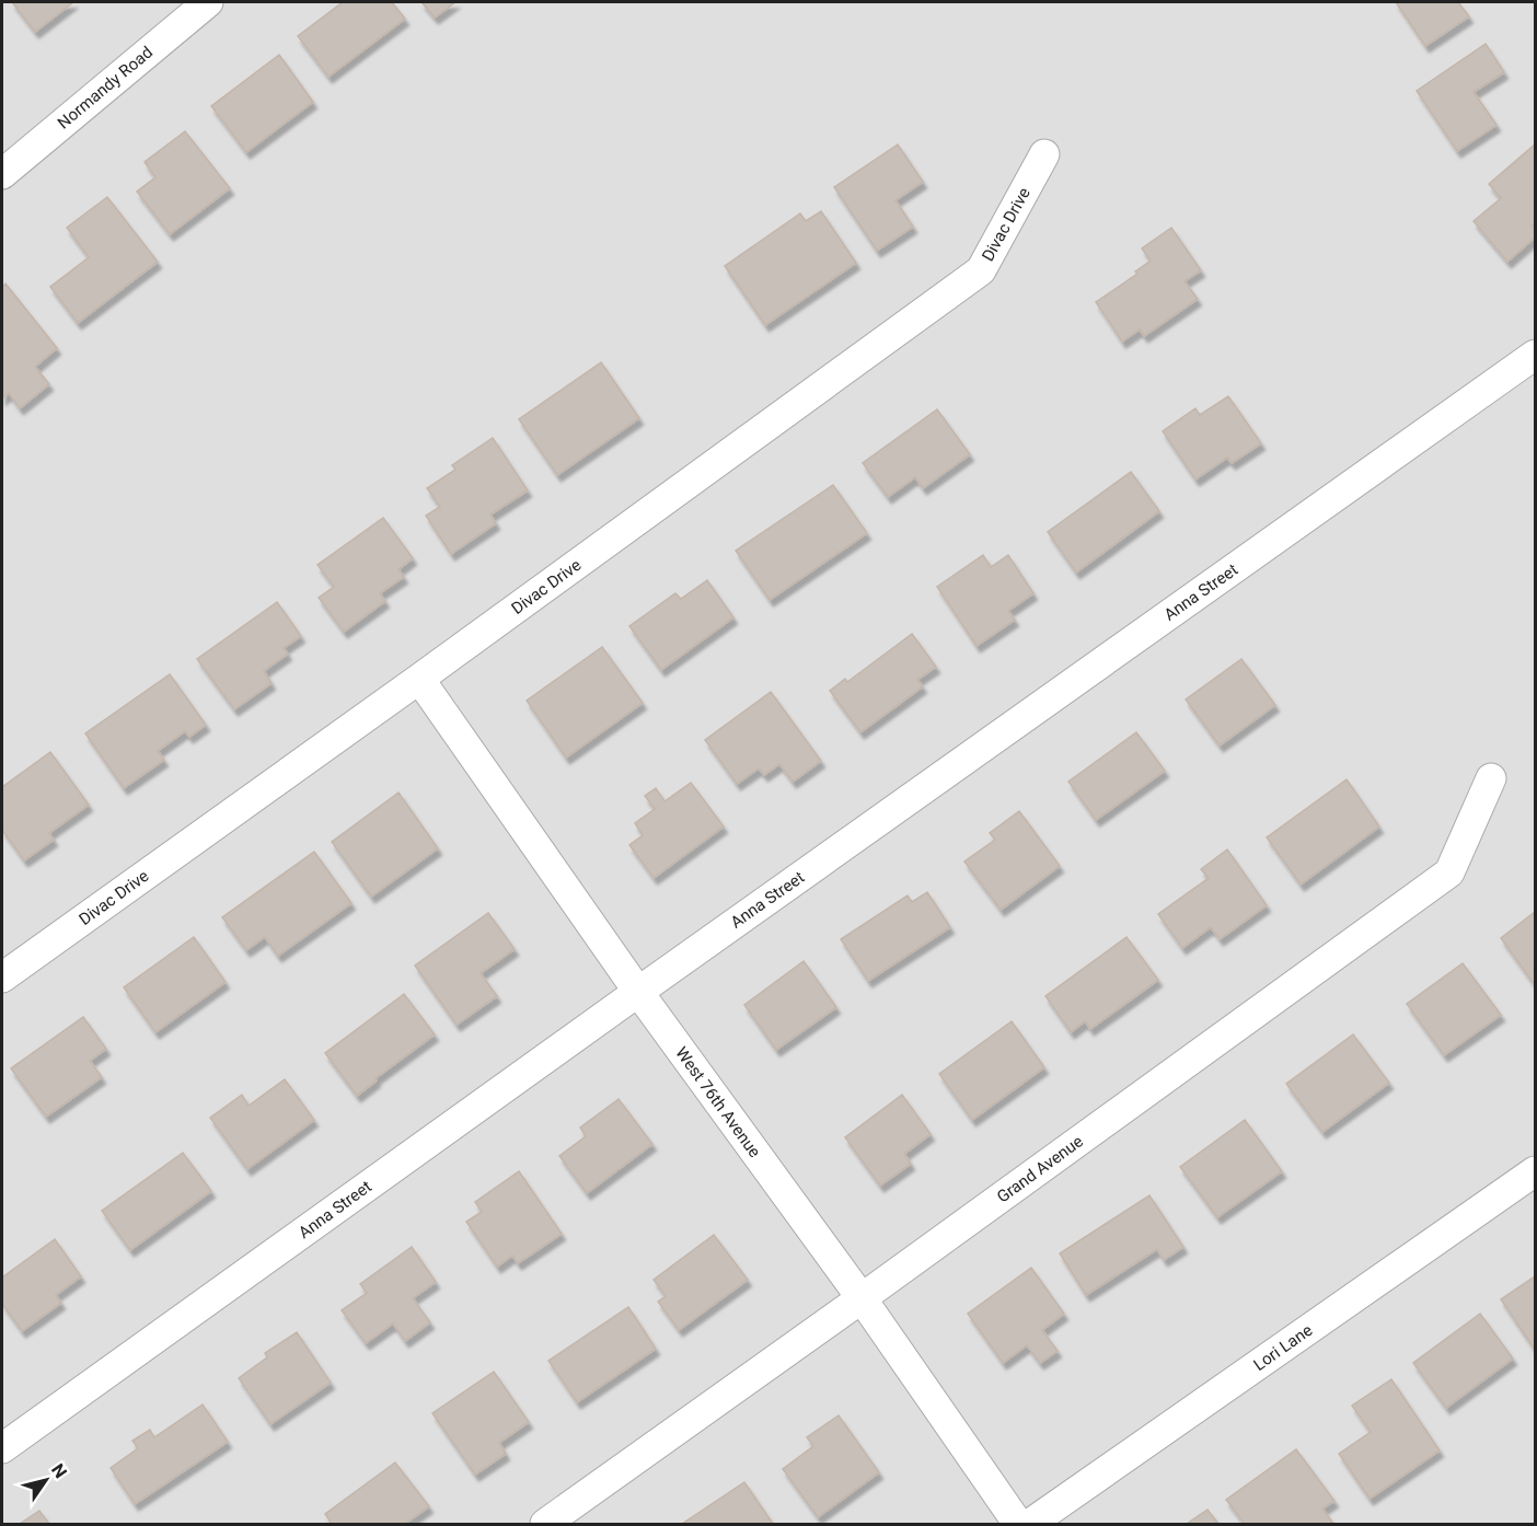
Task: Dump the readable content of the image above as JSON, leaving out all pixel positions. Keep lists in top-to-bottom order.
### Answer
{
  "streets": {
    "street": [
      "Normandy Road",
      "Divac Drive",
      "Anna Street",
      "West 76th Avenue",
      "Grand Avenue",
      "Lori Lane"
    ]
  },
  "crossings": [
    ["Divac Drive", "West 76th Avenue"],
    ["Anna Street", "West 76th Avenue"],
    ["West 76th Avenue", "Grand Avenue"]
  ],
  "north": "top right"
}
